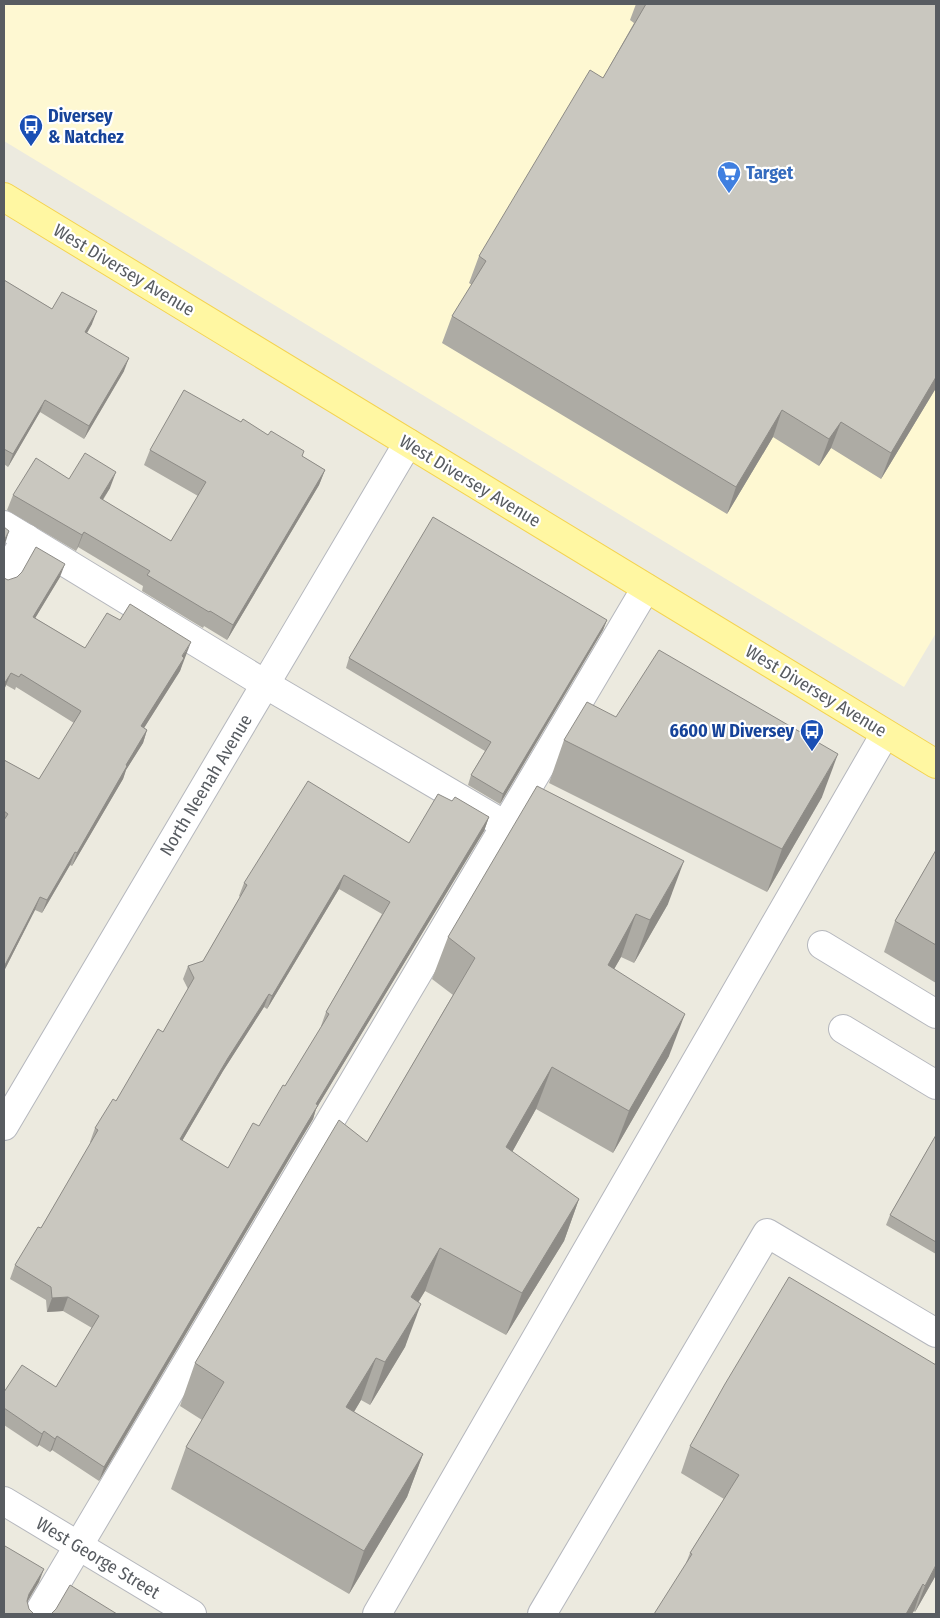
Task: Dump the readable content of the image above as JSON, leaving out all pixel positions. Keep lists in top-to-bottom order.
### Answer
{
  "streets": {
    "main road": ["West Diversey Avenue"],
    "street": ["North Neenah Avenue", "West George Street"]
  },
  "crossings": [
    ["West Diversey Avenue", "North Neenah Avenue"]
  ],
  "places": {
    "bus stop": ["Diversey & Natchez", "6600 W Diversey"],
    "supermarket": ["Target"]
  }
}
